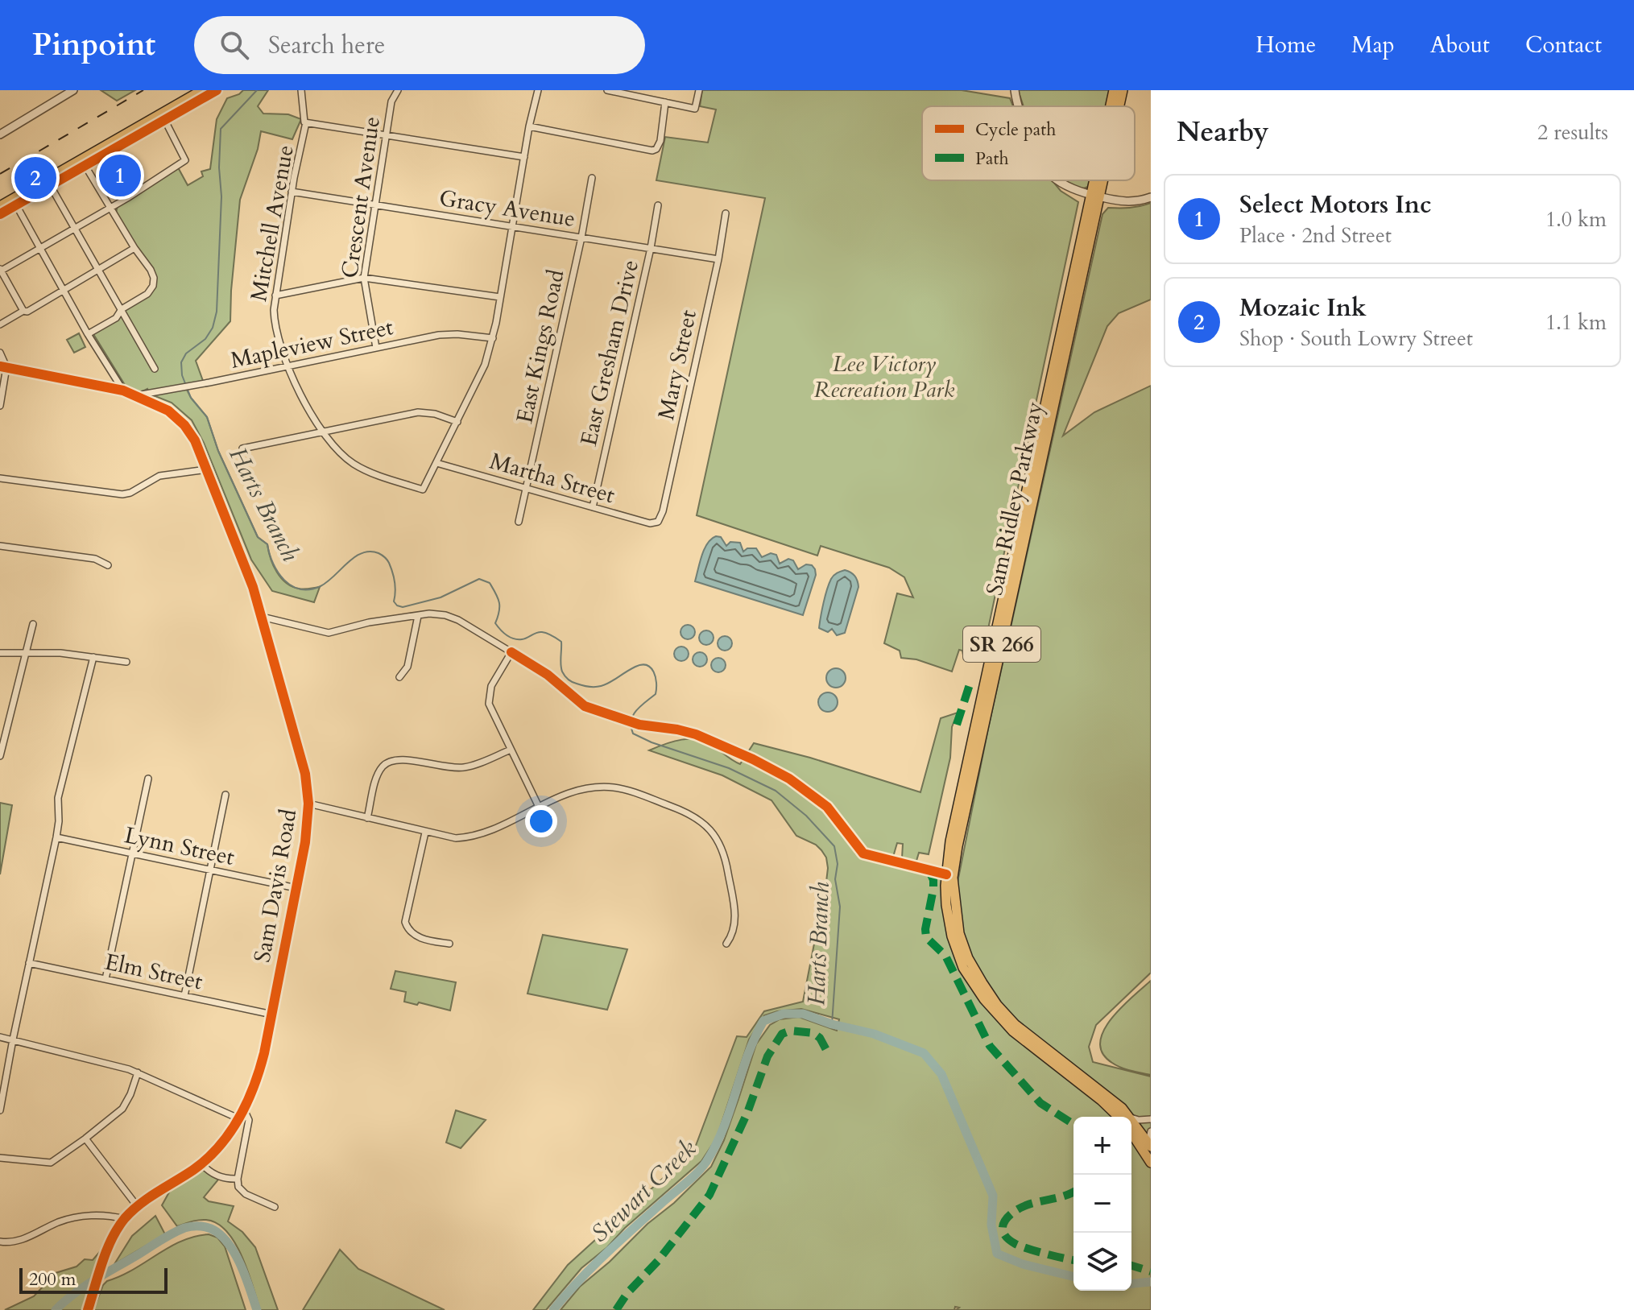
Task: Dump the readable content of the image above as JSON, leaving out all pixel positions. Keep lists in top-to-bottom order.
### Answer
{
  "streets": {
    "main road": ["Sam Ridley Parkway", "SR 266"],
    "street": [
      "Crescent Avenue",
      "Gracy Avenue",
      "Mitchell Avenue",
      "Mapleview Street",
      "East Kings Road",
      "East Gresham Drive",
      "Mary Street",
      "Martha Street",
      "Lynn Street",
      "Sam Davis Road",
      "Elm Street"
    ]
  },
  "crossings": [
    ["Crescent Avenue", "Gracy Avenue"],
    ["Crescent Avenue", "Mapleview Street"],
    ["Gracy Avenue", "Mitchell Avenue"],
    ["Gracy Avenue", "East Kings Road"],
    ["Gracy Avenue", "East Gresham Drive"],
    ["Gracy Avenue", "Mary Street"],
    ["Mitchell Avenue", "Mapleview Street"],
    ["Mitchell Avenue", "Martha Street"],
    ["Mapleview Street", "Sam Davis Road"],
    ["East Kings Road", "Martha Street"],
    ["East Gresham Drive", "Martha Street"],
    ["Mary Street", "Martha Street"],
    ["Lynn Street", "Sam Davis Road"],
    ["Sam Davis Road", "Elm Street"]
  ],
  "water": ["Harts Branch", "Stewart Creek"],
  "parks": ["Lee Victory Recreation Park"],
  "legend": ["Cycle path", "Path"],
  "scale_bar": "200 m",
  "page": {
    "header": "Pinpoint",
    "search": "Search here",
    "nav": [
      "Home",
      "Map",
      "About",
      "Contact"
    ],
    "heading": ["Nearby", "2 results"],
    "pins": ["1", "2"],
    "list": [
      {
        "mark": "1",
        "name": "Select Motors Inc",
        "note": "Place · 2nd Street",
        "value": "1.0 km"
      },
      {
        "mark": "2",
        "name": "Mozaic Ink",
        "note": "Shop · South Lowry Street",
        "value": "1.1 km"
      }
    ],
    "map_buttons": ["+", "−"],
    "scale": "200 m"
  }
}
